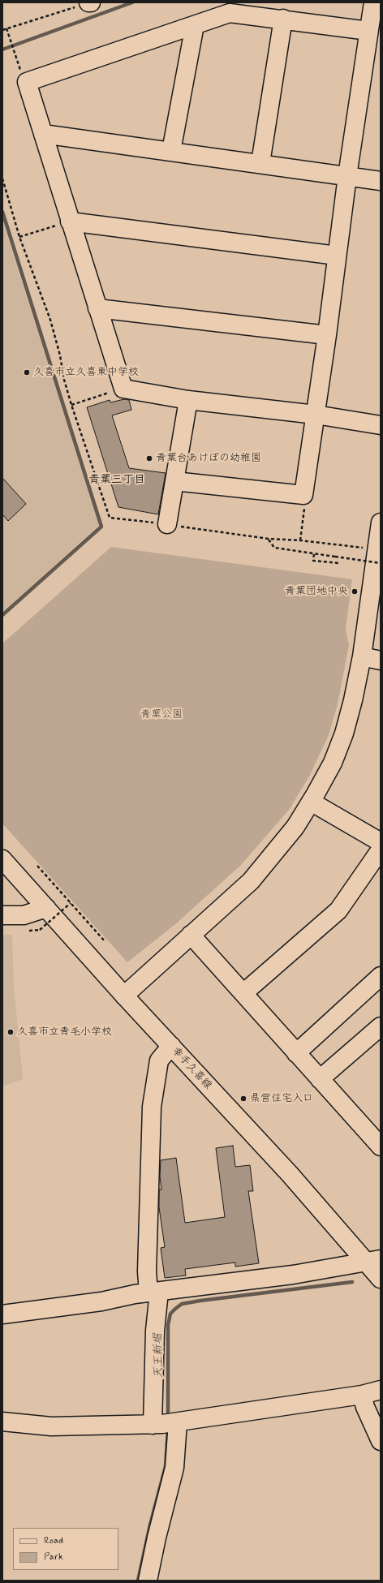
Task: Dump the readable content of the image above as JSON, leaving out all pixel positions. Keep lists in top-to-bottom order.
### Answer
{
  "streets": {
    "street": ["幸手久喜線"]
  },
  "districts": ["青葉三丁目"],
  "water": ["天王新堀"],
  "parks": ["青葉公園"],
  "places": [
    "久喜市立久喜東中学校",
    "青葉台あけぼの幼稚園",
    "青葉団地中央",
    "久喜市立青毛小学校",
    "県営住宅入口"
  ],
  "legend": ["Road", "Park"]
}
